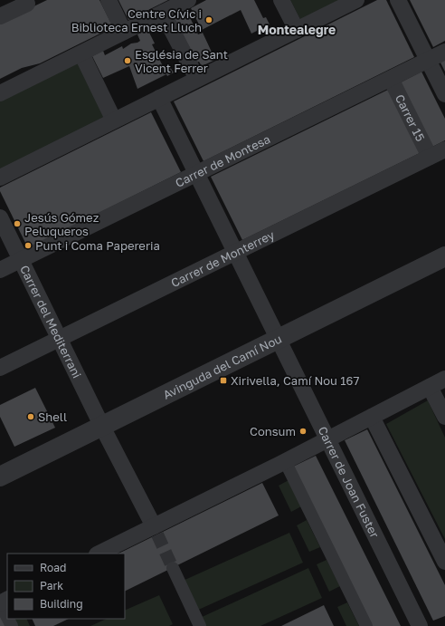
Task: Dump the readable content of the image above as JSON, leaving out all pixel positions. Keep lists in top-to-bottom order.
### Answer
{
  "streets": {
    "street": [
      "Carrer 15",
      "Carrer de Montesa",
      "Carrer de Monterrey",
      "Carrer del Mediterrani",
      "Avinguda del Camí Nou",
      "Carrer de Joan Fuster"
    ]
  },
  "crossings": [
    ["Carrer 15", "Carrer de Montesa"],
    ["Carrer 15", "Carrer de Monterrey"],
    ["Carrer de Montesa", "Carrer del Mediterrani"],
    ["Carrer de Montesa", "Carrer de Joan Fuster"],
    ["Carrer de Monterrey", "Carrer del Mediterrani"],
    ["Carrer de Monterrey", "Carrer de Joan Fuster"],
    ["Carrer del Mediterrani", "Avinguda del Camí Nou"],
    ["Avinguda del Camí Nou", "Carrer de Joan Fuster"]
  ],
  "districts": ["Montealegre"],
  "places": {
    "other": [
      "Centre Cívic i Biblioteca Ernest Lluch",
      "Església de Sant Vicent Ferrer",
      "Jesús Gómez Peluqueros",
      "Punt i Coma Papereria",
      "Shell",
      "Consum"
    ],
    "transit": ["Xirivella, Camí Nou 167"]
  },
  "legend": ["Road", "Park", "Building"]
}
